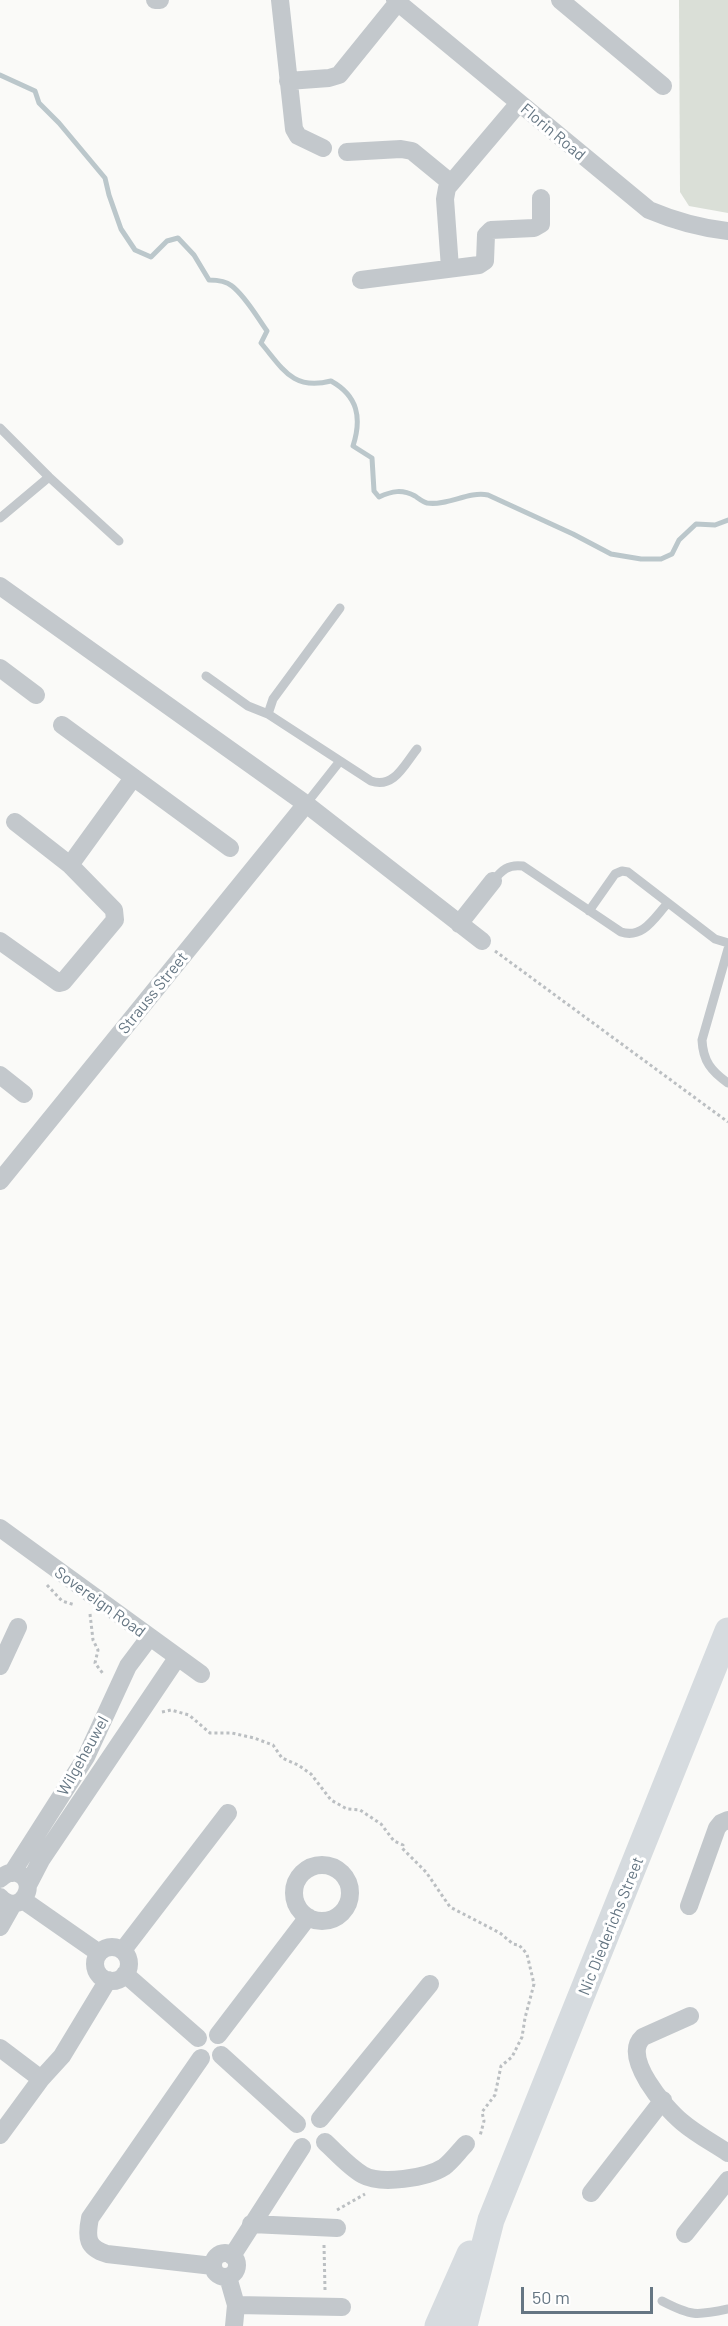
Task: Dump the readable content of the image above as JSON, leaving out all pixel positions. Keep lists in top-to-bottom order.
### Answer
{
  "streets": {
    "street": [
      "Florin Road",
      "Strauss Street",
      "Sovereign Road",
      "Wilgeheuwel",
      "Nic Diederichs Street"
    ]
  },
  "crossings": [
    ["Sovereign Road", "Wilgeheuwel"]
  ],
  "scale_bar": "50 m"
}
